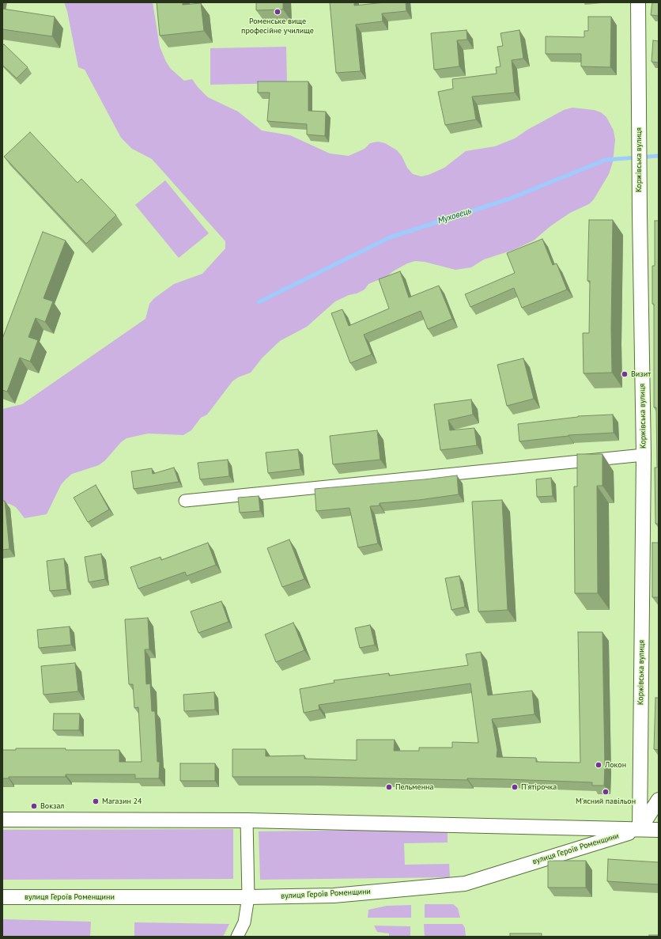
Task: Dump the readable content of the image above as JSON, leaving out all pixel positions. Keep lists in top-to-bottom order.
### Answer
{
  "streets": {
    "street": ["Коржівська вулиця", "вулиця Героїв Роменщини"]
  },
  "crossings": [
    ["Коржівська вулиця", "вулиця Героїв Роменщини"]
  ],
  "water": ["Муховець"],
  "places": [
    "Роменське вище професійне училище",
    "Визит",
    "Локон",
    "Пельменна",
    "П'ятірочка",
    "М'ясний павільон",
    "Магазин 24",
    "Вокзал"
  ]
}
